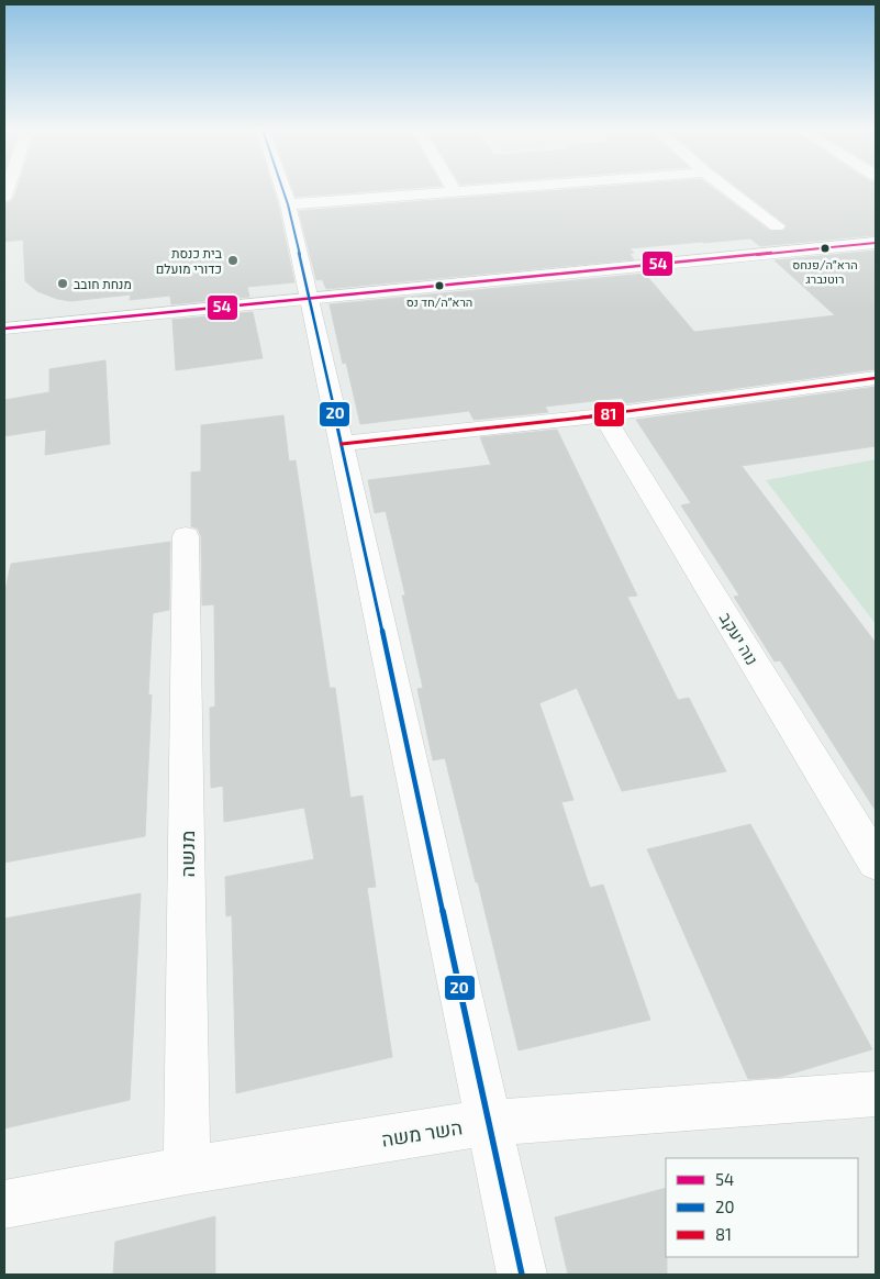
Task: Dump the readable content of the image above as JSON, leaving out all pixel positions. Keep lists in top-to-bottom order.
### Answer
{
  "streets": {
    "street": ["נוה יעקב", "מנשה", "השר משה"]
  },
  "crossings": [
    ["מנשה", "השר משה"]
  ],
  "places": [
    "הרא״ה/פנחס רוטנברג",
    "בית כנסת כדורי מועלם",
    "מנחת חובב",
    "הרא״ה/חד נס"
  ],
  "lines": ["transit line 20", "transit line 54", "transit line 81"],
  "legend": ["54", "20", "81"]
}
